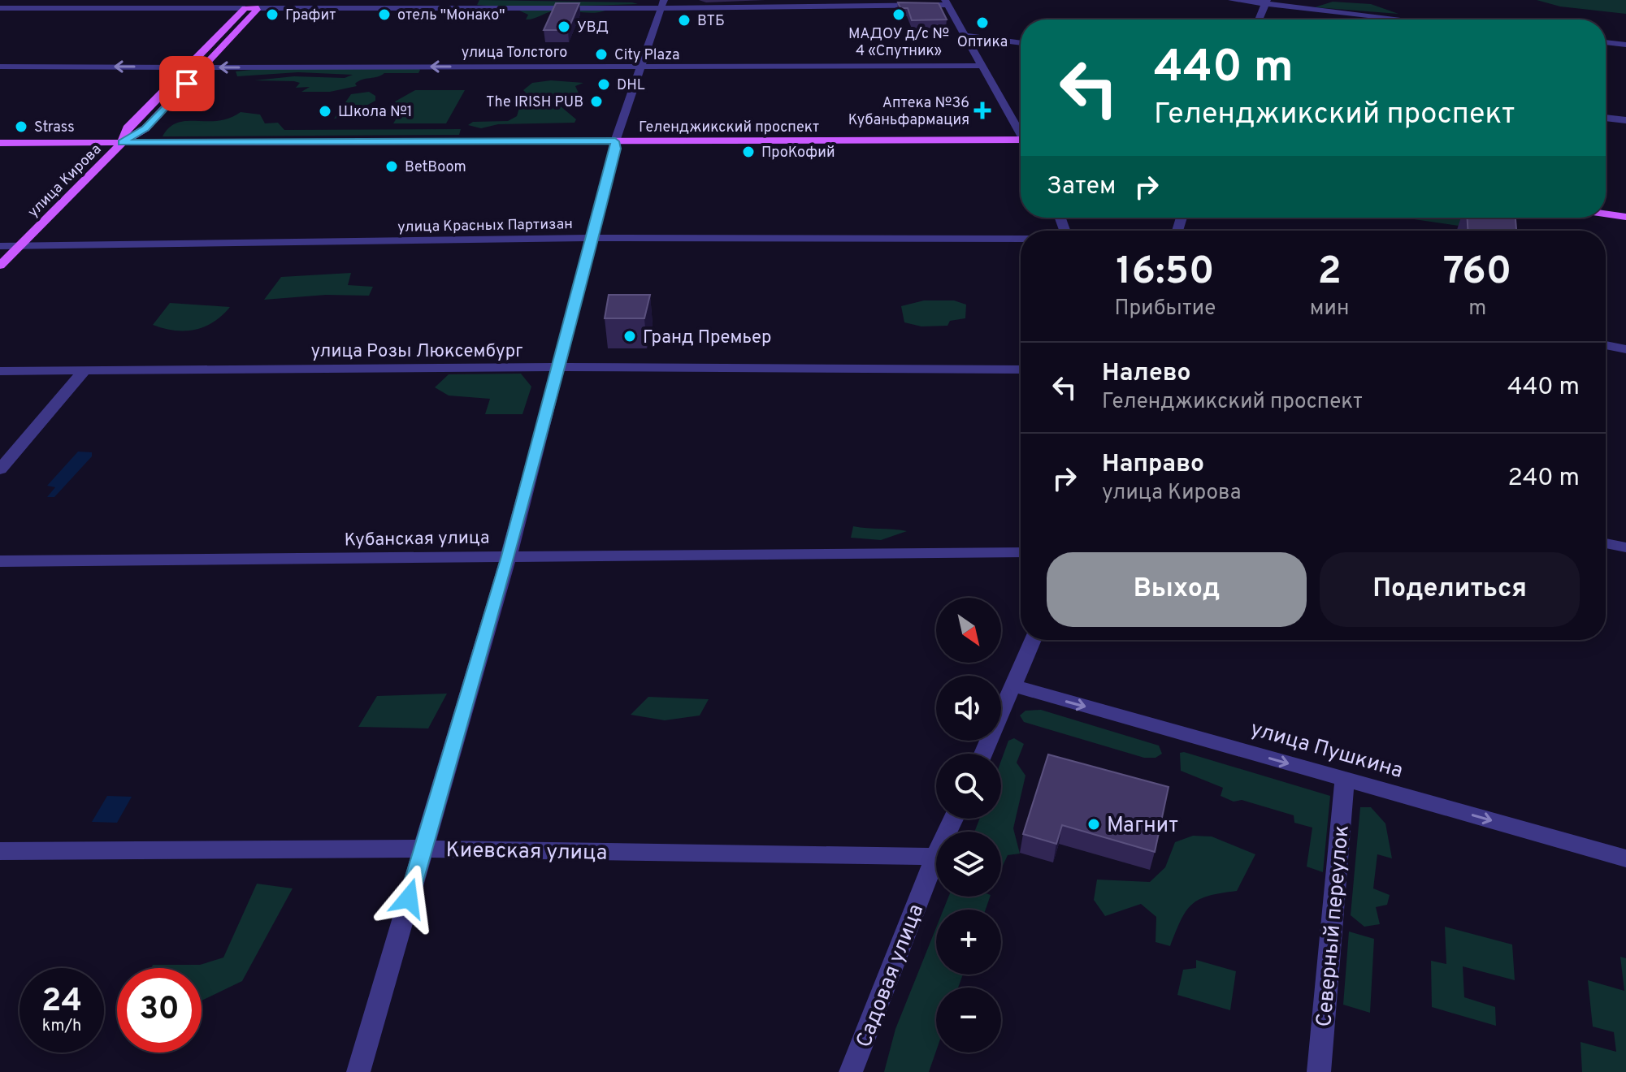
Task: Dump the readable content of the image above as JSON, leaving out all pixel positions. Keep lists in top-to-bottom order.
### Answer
{
  "streets": {
    "main road": ["Геленджикский проспект", "улица Кирова"],
    "street": [
      "улица Толстого",
      "улица Красных Партизан",
      "улица Розы Люксембург",
      "Кубанская улица",
      "улица Пушкина",
      "Киевская улица",
      "Северный переулок",
      "Садовая улица"
    ]
  },
  "crossings": [
    ["улица Толстого", "улица Кирова"],
    ["Геленджикский проспект", "улица Кирова"],
    ["улица Кирова", "улица Красных Партизан"],
    ["улица Пушкина", "Северный переулок"],
    ["Киевская улица", "Садовая улица"]
  ],
  "one_way": ["улица Пушкина"],
  "places": {
    "other": [
      "Графит",
      "отель \"Монако\"",
      "МАДОУ д/с № 4 «Спутник»",
      "ВТБ",
      "Оптика",
      "УВД",
      "City Plaza",
      "DHL",
      "The IRISH PUB",
      "Школа №1",
      "Strass",
      "ПроКофий",
      "BetBoom",
      "Гранд Премьер",
      "Магнит"
    ],
    "health": ["Аптека №36 Кубаньфармация"]
  },
  "north": "bottom right",
  "page": {
    "turn": ["440 m", "Геленджикский проспект"],
    "then": "Затем",
    "eta": [
      "16:50",
      "Прибытие",
      "2",
      "мин",
      "760",
      "m"
    ],
    "list": [
      {
        "name": "Налево",
        "note": "Геленджикский проспект",
        "value": "440 m"
      },
      {
        "name": "Направо",
        "note": "улица Кирова",
        "value": "240 m"
      }
    ],
    "buttons": ["Выход", "Поделиться"],
    "map_buttons": ["+", "−"],
    "speed": "24 km/h",
    "limit": "30"
  }
}
